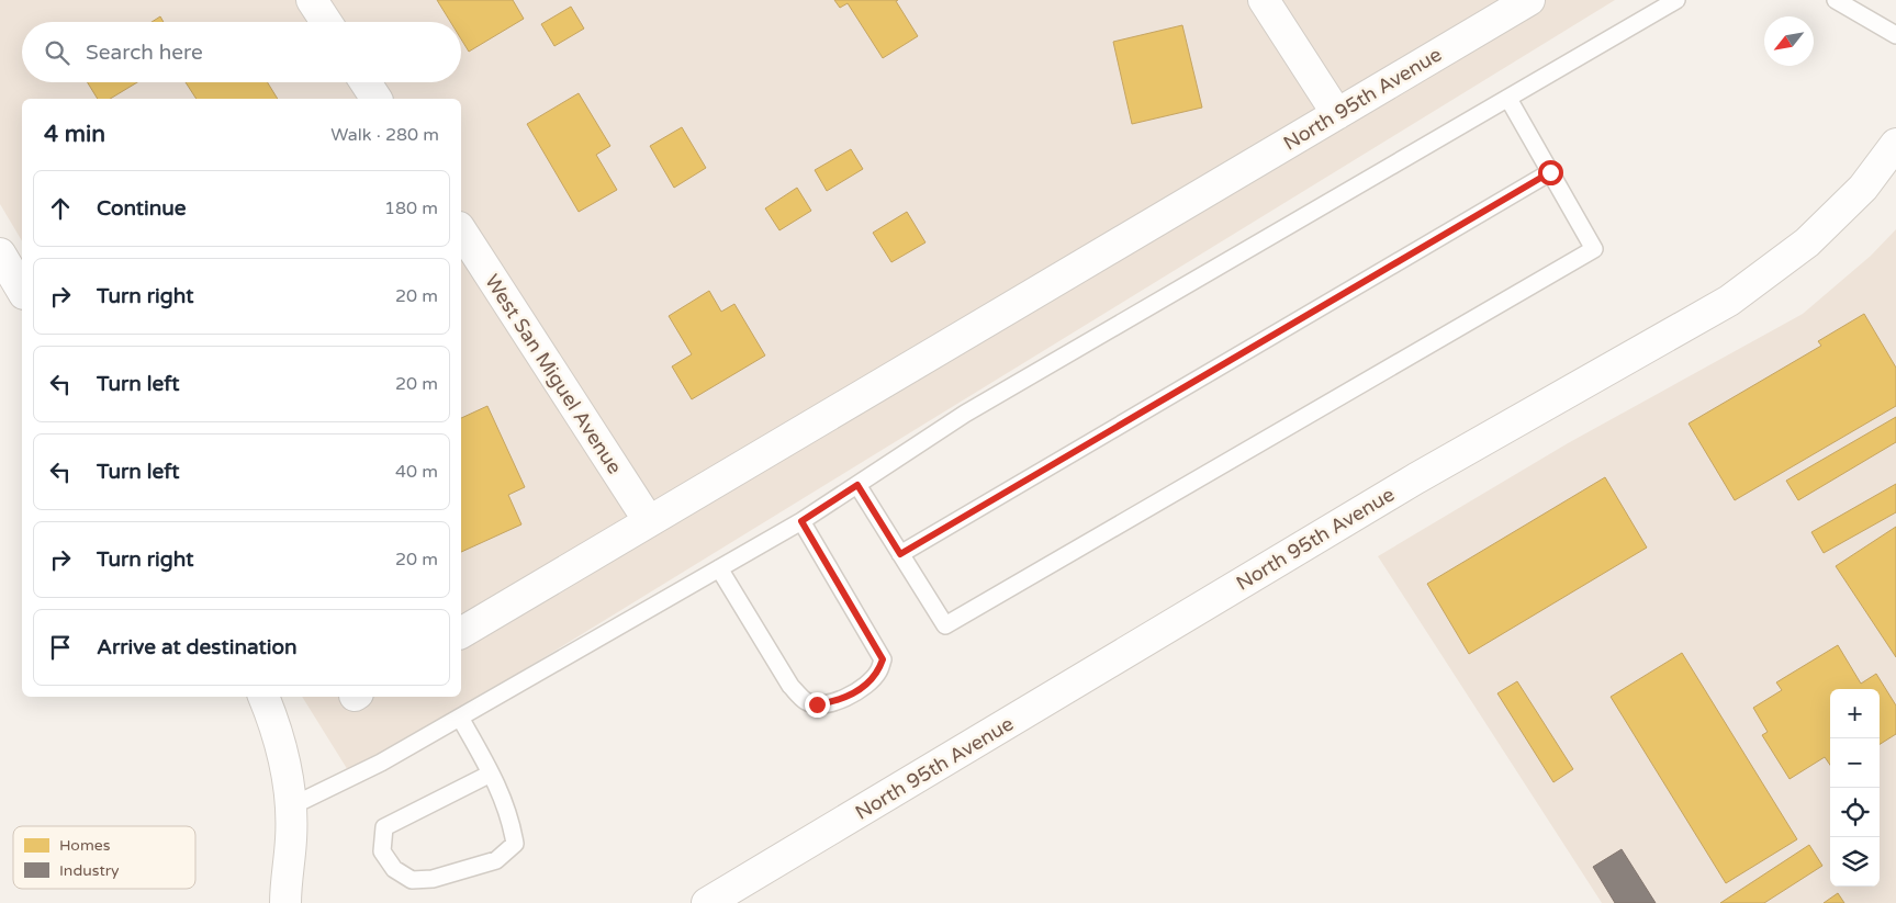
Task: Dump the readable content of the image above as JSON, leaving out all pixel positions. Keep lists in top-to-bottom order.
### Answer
{
  "streets": {
    "street": ["North 95th Avenue", "West San Miguel Avenue"]
  },
  "crossings": [
    ["North 95th Avenue", "West San Miguel Avenue"]
  ],
  "legend": ["Homes", "Industry"],
  "north": "bottom left",
  "page": {
    "search": "Search here",
    "heading": ["4 min", "Walk · 280 m"],
    "list": [
      ["Continue", "180 m"],
      ["Turn right", "20 m"],
      ["Turn left", "20 m"],
      ["Turn left", "40 m"],
      ["Turn right", "20 m"],
      "Arrive at destination"
    ],
    "map_buttons": ["+", "−"]
  }
}
